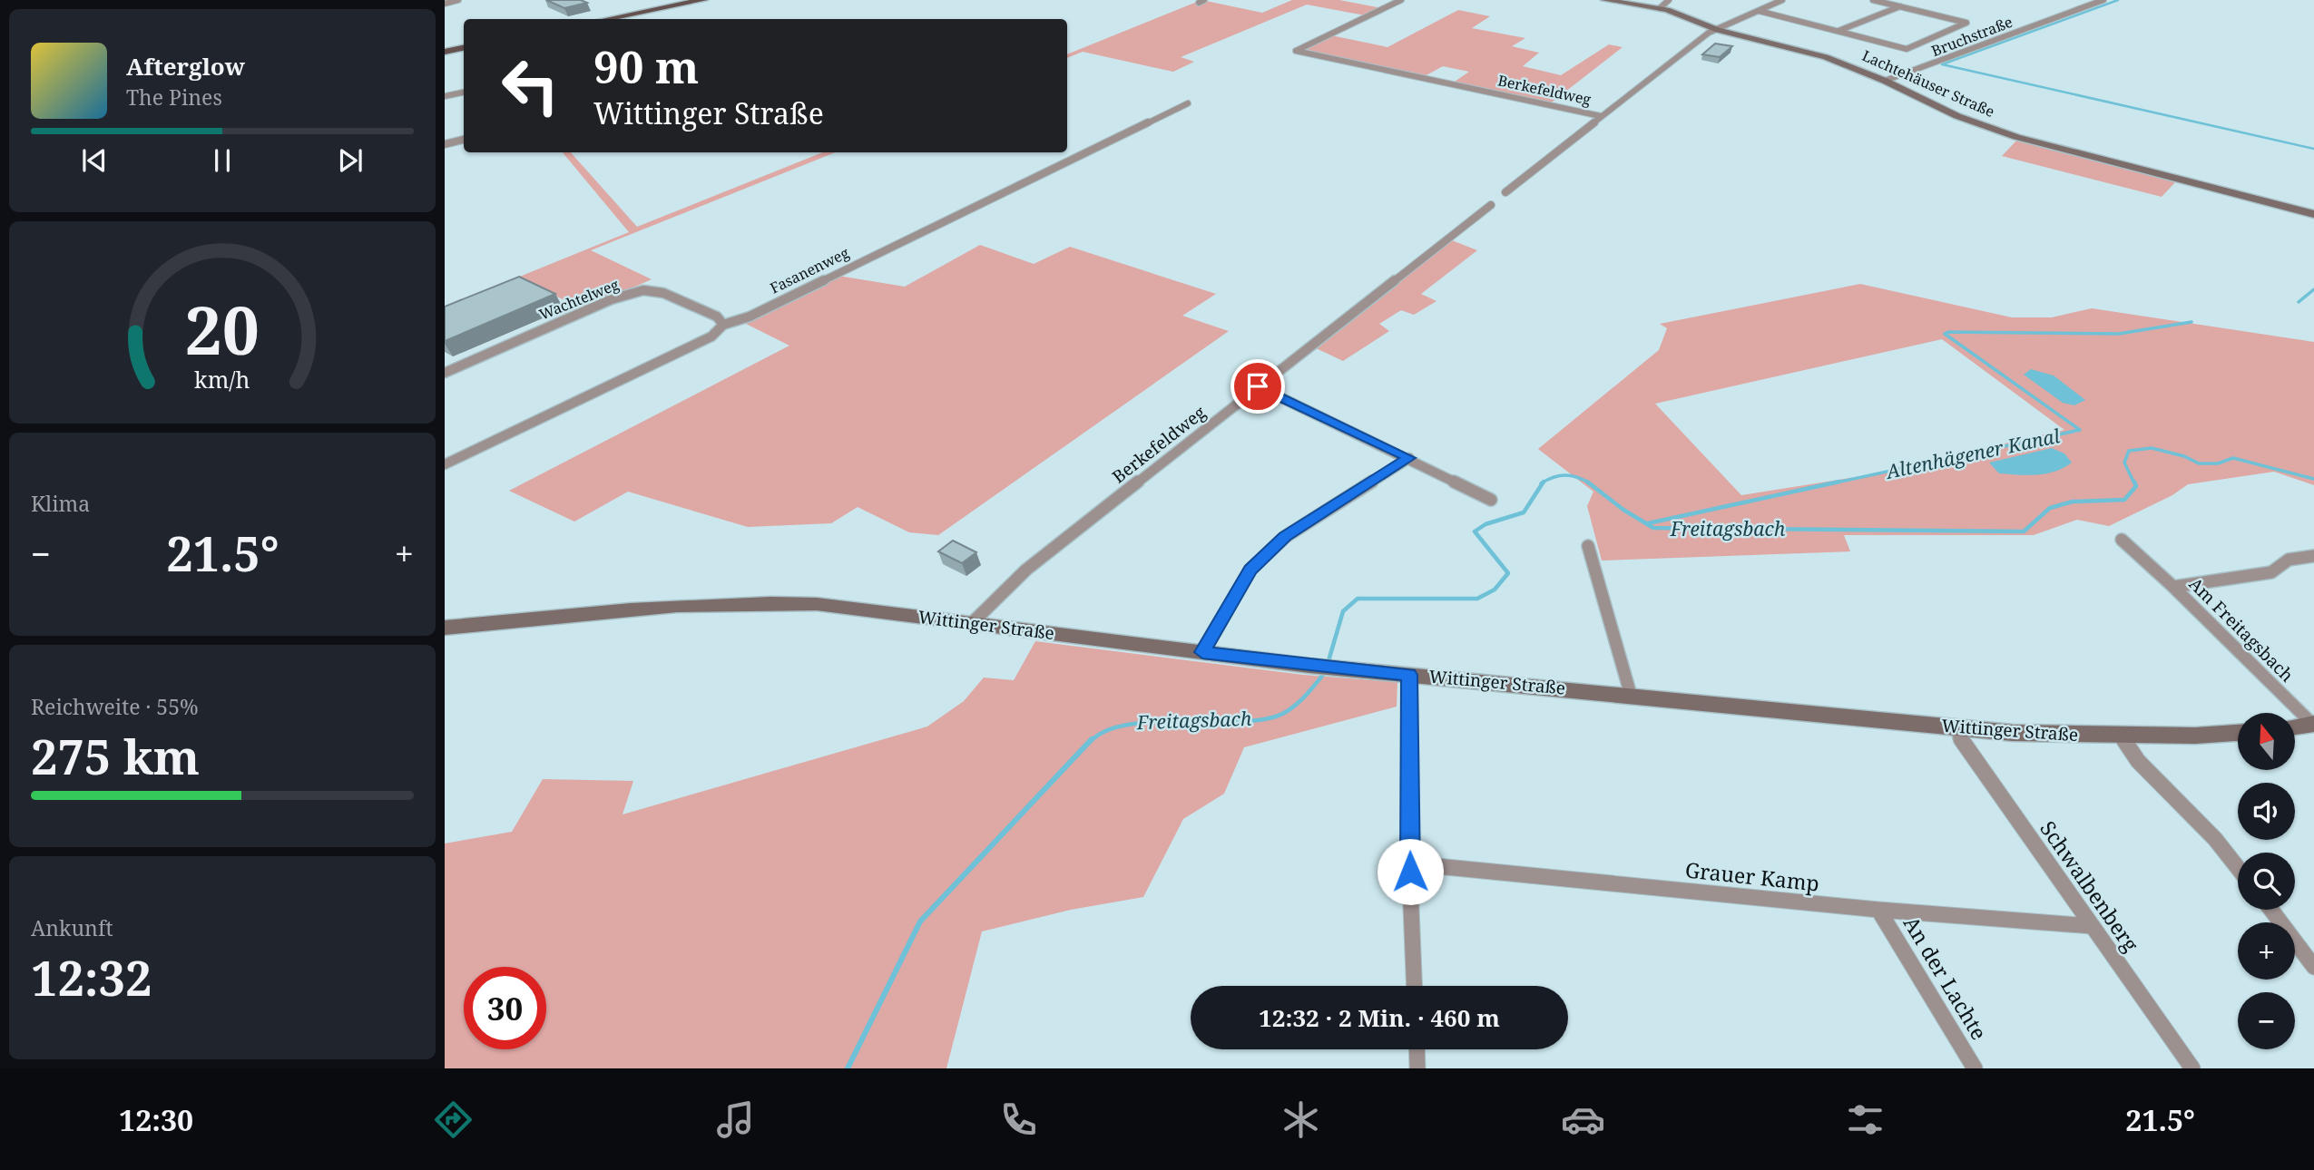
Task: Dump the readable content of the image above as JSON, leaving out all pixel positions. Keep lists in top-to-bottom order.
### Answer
{
  "streets": {
    "main road": ["Lachtehäuser Straße", "Wittinger Straße"],
    "street": [
      "Bruchstraße",
      "Berkefeldweg",
      "Fasanenweg",
      "Wachtelweg",
      "Am Freitagsbach",
      "Grauer Kamp",
      "Schwalbenberg",
      "An der Lachte"
    ]
  },
  "crossings": [
    ["Bruchstraße", "Lachtehäuser Straße"],
    ["Lachtehäuser Straße", "Berkefeldweg"],
    ["Berkefeldweg", "Wittinger Straße"],
    ["Fasanenweg", "Wachtelweg"],
    ["Wittinger Straße", "Schwalbenberg"],
    ["Grauer Kamp", "Schwalbenberg"],
    ["Grauer Kamp", "An der Lachte"]
  ],
  "water": ["Altenhägener Kanal", "Freitagsbach"],
  "north": "top",
  "page": {
    "turn": ["90 m", "Wittinger Straße"],
    "song": ["Afterglow", "The Pines"],
    "tile": [
      "Klima",
      ["Reichweite · 55%", "275 km"],
      ["Ankunft", "12:32"]
    ],
    "heat": ["−", "21.5°", "+"],
    "map_buttons": ["+", "−"],
    "limit": "30",
    "trip": "12:32 · 2 Min. · 460 m",
    "tabs": ["12:30", "21.5°"],
    "gauge": ["20", "km/h"]
  }
}
